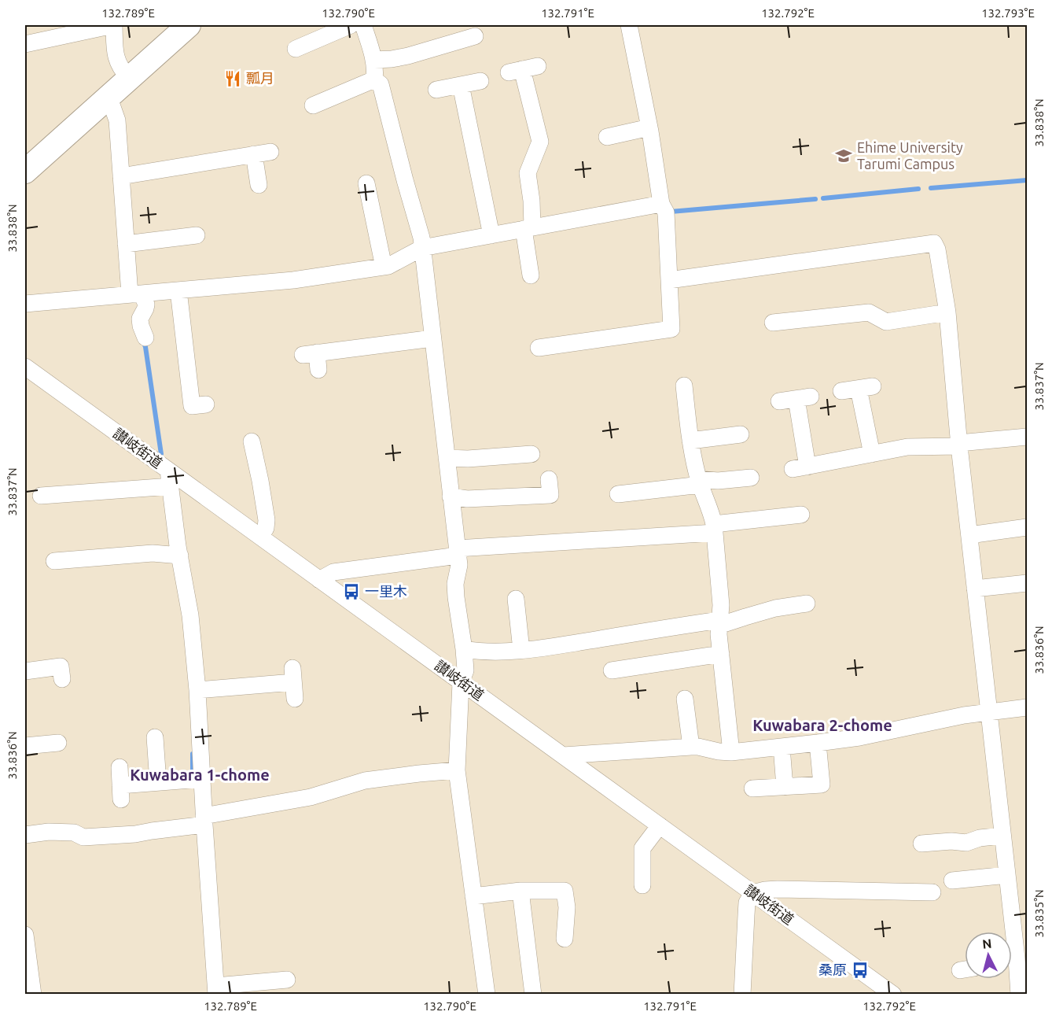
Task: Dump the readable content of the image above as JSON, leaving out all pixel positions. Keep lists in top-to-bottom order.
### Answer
{
  "streets": {
    "street": ["讃岐街道"]
  },
  "districts": ["Kuwabara 2-chome", "Kuwabara 1-chome"],
  "places": {
    "restaurant": ["瓢月"],
    "school or university": ["Ehime University Tarumi Campus"],
    "bus stop": ["一里木", "桑原"]
  },
  "north": "top",
  "coordinates": [
    "132.789°E",
    "132.790°E",
    "132.791°E",
    "132.792°E",
    "132.793°E",
    "33.838°N",
    "33.837°N",
    "33.836°N",
    "33.835°N"
  ]
}
